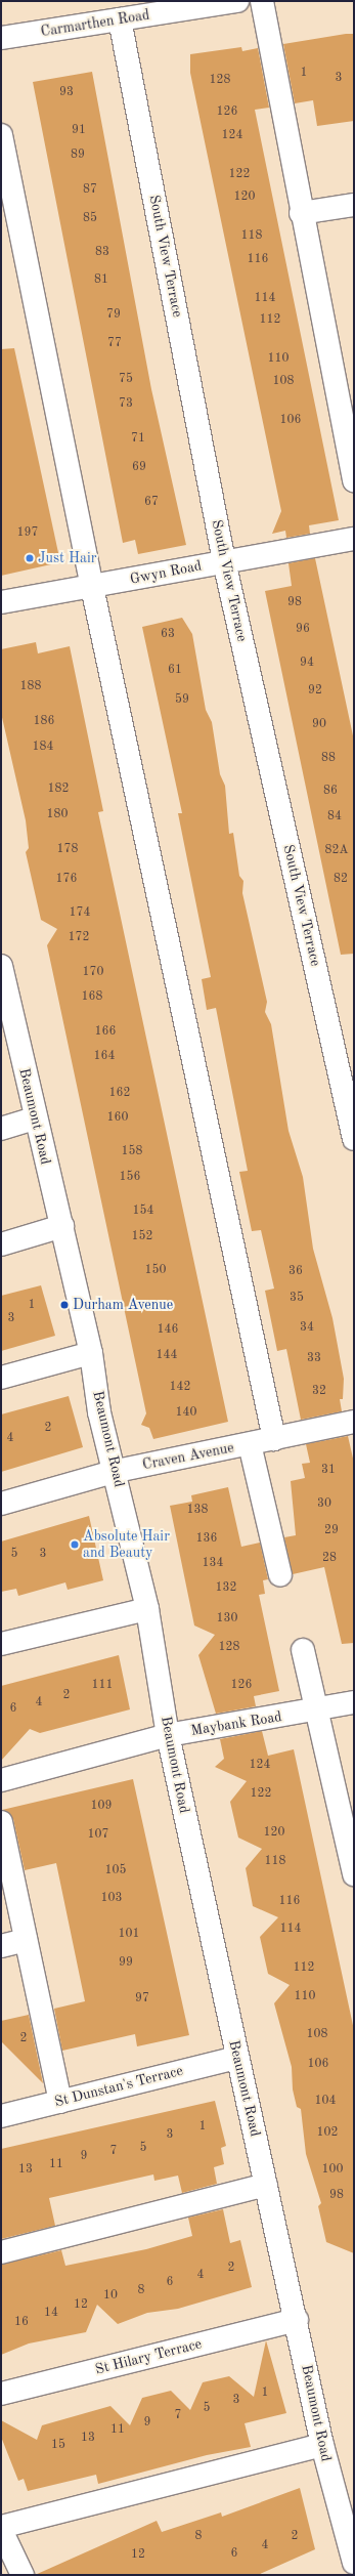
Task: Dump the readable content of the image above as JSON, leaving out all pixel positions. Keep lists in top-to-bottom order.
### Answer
{
  "streets": {
    "street": [
      "Carmarthen Road",
      "South View Terrace",
      "Gwyn Road",
      "Beaumont Road",
      "Craven Avenue",
      "Maybank Road",
      "St Dunstan's Terrace",
      "St Hilary Terrace"
    ]
  },
  "crossings": [
    ["Carmarthen Road", "South View Terrace"],
    ["South View Terrace", "Gwyn Road"],
    ["Beaumont Road", "Craven Avenue"],
    ["Beaumont Road", "Maybank Road"],
    ["Beaumont Road", "St Dunstan's Terrace"],
    ["Beaumont Road", "St Hilary Terrace"]
  ],
  "places": ["Just Hair", "Durham Avenue", "Absolute Hair and Beauty"],
  "house_numbers": [
    "1",
    "3",
    "128",
    "93",
    "126",
    "91",
    "124",
    "89",
    "122",
    "87",
    "120",
    "85",
    "118",
    "83",
    "116",
    "81",
    "114",
    "79",
    "112",
    "77",
    "110",
    "75",
    "108",
    "73",
    "106",
    "71",
    "69",
    "67",
    "197",
    "98",
    "96",
    "63",
    "94",
    "61",
    "188",
    "92",
    "59",
    "186",
    "90",
    "184",
    "88",
    "182",
    "86",
    "180",
    "84",
    "178",
    "82A",
    "176",
    "82",
    "174",
    "172",
    "170",
    "168",
    "166",
    "164",
    "162",
    "160",
    "158",
    "156",
    "154",
    "152",
    "150",
    "36",
    "35",
    "1",
    "3",
    "34",
    "146",
    "144",
    "33",
    "142",
    "32",
    "140",
    "2",
    "4",
    "31",
    "30",
    "138",
    "29",
    "136",
    "5",
    "3",
    "28",
    "134",
    "132",
    "130",
    "128",
    "111",
    "126",
    "2",
    "4",
    "6",
    "124",
    "122",
    "109",
    "120",
    "107",
    "118",
    "105",
    "103",
    "116",
    "114",
    "101",
    "99",
    "112",
    "110",
    "97",
    "108",
    "2",
    "106",
    "104",
    "1",
    "102",
    "3",
    "5",
    "7",
    "9",
    "11",
    "13",
    "100",
    "98",
    "2",
    "4",
    "6",
    "8",
    "10",
    "12",
    "14",
    "16",
    "1",
    "3",
    "5",
    "7",
    "9",
    "11",
    "13",
    "15",
    "8",
    "2",
    "4",
    "6",
    "12"
  ]
}
